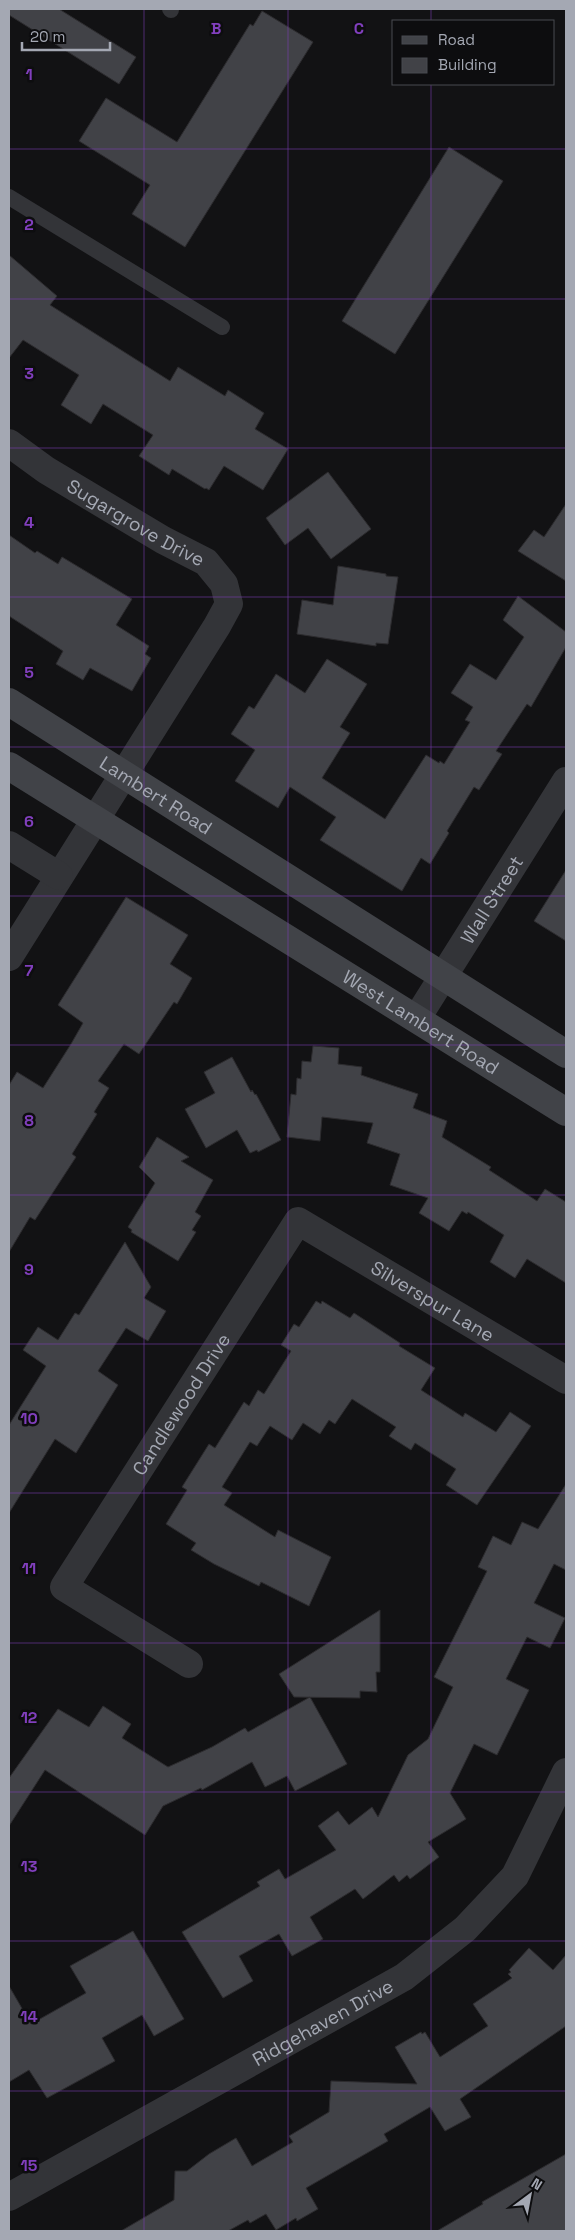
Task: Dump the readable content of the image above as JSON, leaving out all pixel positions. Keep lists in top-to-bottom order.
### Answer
{
  "streets": {
    "main road": ["Lambert Road", "West Lambert Road"],
    "street": [
      "Sugargrove Drive",
      "Wall Street",
      "Silverspur Lane",
      "Candlewood Drive",
      "Ridgehaven Drive"
    ]
  },
  "crossings": [
    ["Sugargrove Drive", "Lambert Road"],
    ["Sugargrove Drive", "West Lambert Road"],
    ["Lambert Road", "Wall Street"],
    ["Wall Street", "West Lambert Road"],
    ["Silverspur Lane", "Candlewood Drive"]
  ],
  "legend": ["Road", "Building"],
  "scale_bar": "20 m",
  "north": "top right",
  "grid": {
    "columns": ["B", "C"],
    "rows": [
      "1",
      "2",
      "3",
      "4",
      "5",
      "6",
      "7",
      "8",
      "9",
      "10",
      "11",
      "12",
      "13",
      "14",
      "15"
    ]
  }
}
